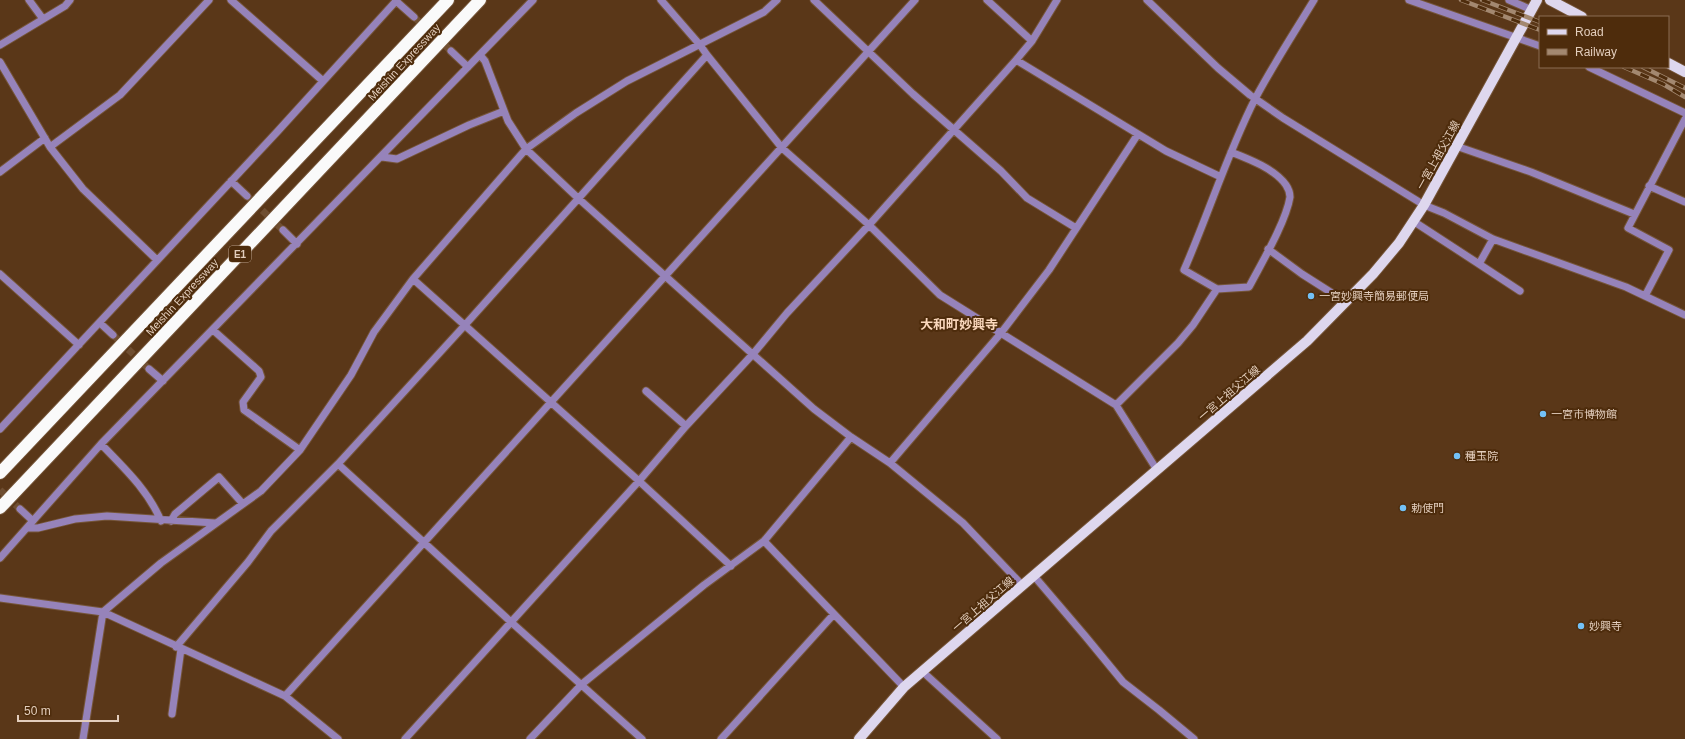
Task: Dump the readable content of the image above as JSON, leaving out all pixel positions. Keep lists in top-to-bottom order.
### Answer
{
  "streets": {
    "highway": ["Meishin Expressway", "E1"],
    "main road": ["一宮上祖父江線"]
  },
  "districts": ["大和町妙興寺"],
  "places": [
    "一宮妙興寺簡易郵便局",
    "一宮市博物館",
    "種玉院",
    "勅使門",
    "妙興寺"
  ],
  "legend": ["Road", "Railway"],
  "scale_bar": "50 m"
}
